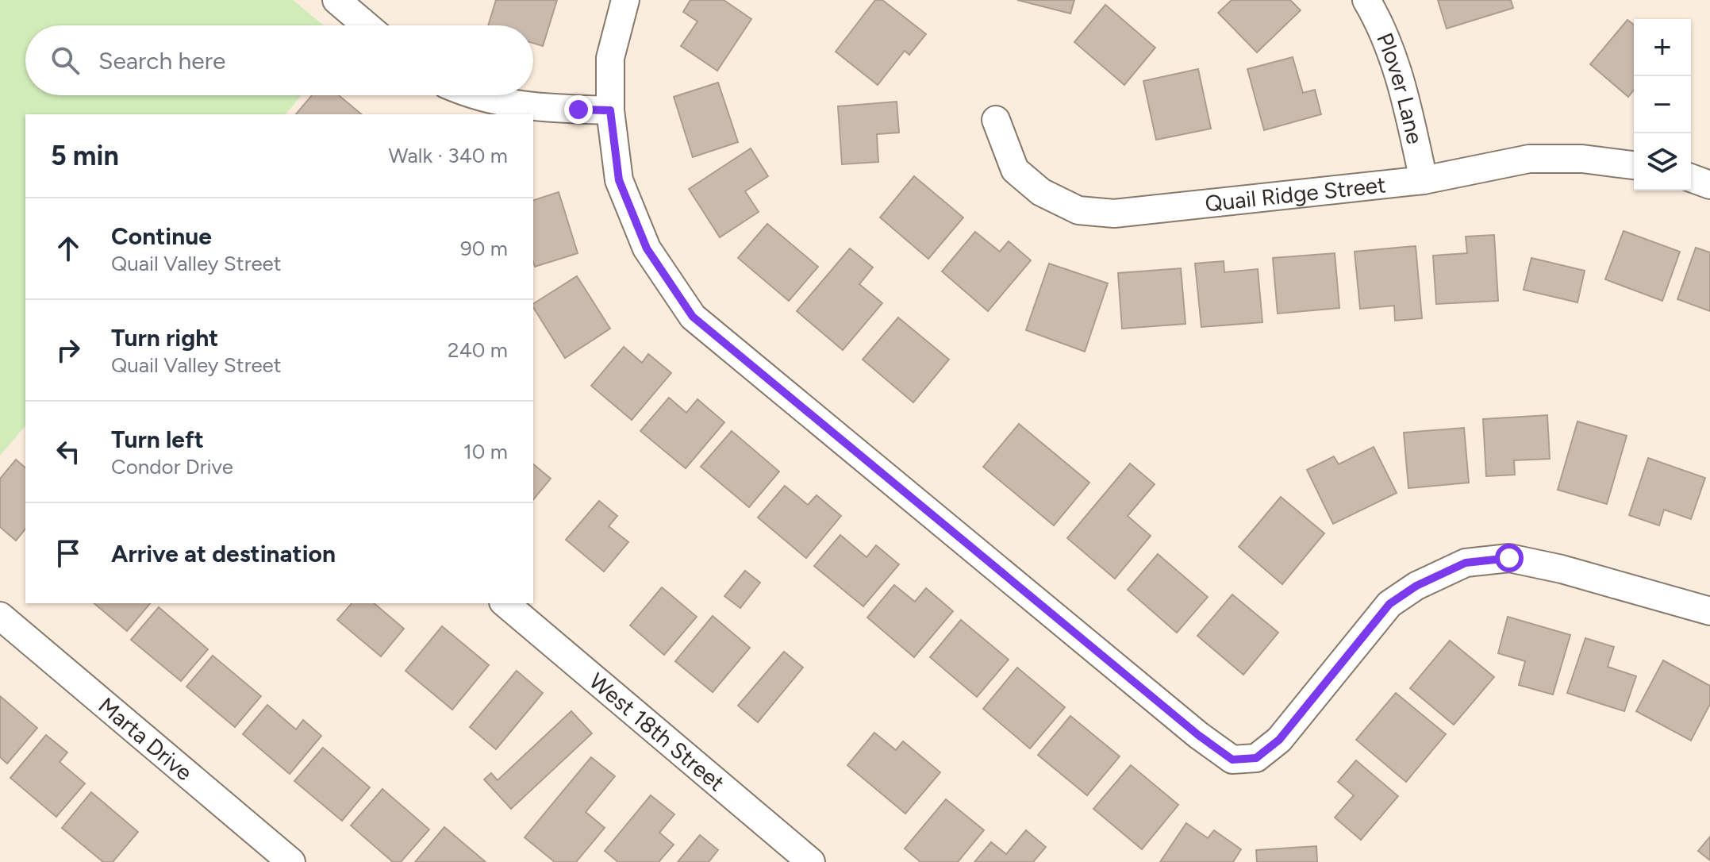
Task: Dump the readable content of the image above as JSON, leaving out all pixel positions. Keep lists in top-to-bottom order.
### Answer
{
  "streets": {
    "street": [
      "Plover Lane",
      "Quail Ridge Street",
      "West 18th Street",
      "Marta Drive"
    ]
  },
  "crossings": [
    ["Plover Lane", "Quail Ridge Street"]
  ],
  "page": {
    "map_buttons": ["+", "−"],
    "search": "Search here",
    "heading": ["5 min", "Walk · 340 m"],
    "list": [
      ["Continue", "Quail Valley Street", "90 m"],
      ["Turn right", "Quail Valley Street", "240 m"],
      ["Turn left", "Condor Drive", "10 m"],
      "Arrive at destination"
    ]
  }
}
